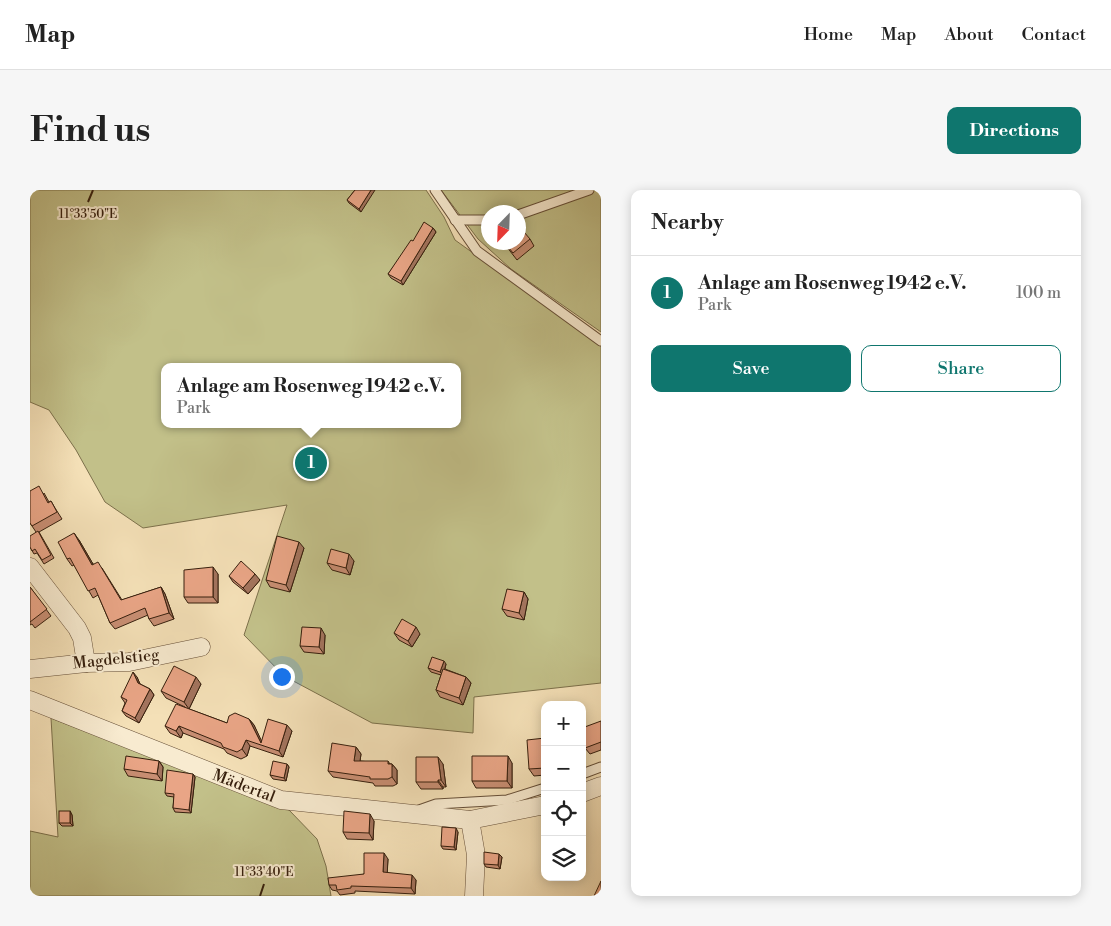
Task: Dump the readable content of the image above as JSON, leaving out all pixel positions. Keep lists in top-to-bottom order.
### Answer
{
  "streets": {
    "street": ["Magdelstieg", "Mädertal"]
  },
  "north": "bottom left",
  "page": {
    "header": "Map",
    "nav": [
      "Home",
      "Map",
      "About",
      "Contact"
    ],
    "buttons": [
      "Directions",
      ["Save", "Share"]
    ],
    "title": "Find us",
    "heading": "Nearby",
    "list": [
      {
        "mark": "1",
        "name": "Anlage am Rosenweg 1942 e.V.",
        "note": "Park",
        "value": "100 m"
      }
    ],
    "popup": ["Anlage am Rosenweg 1942 e.V.", "Park"],
    "pins": "1",
    "map_buttons": ["+", "−"]
  },
  "coordinates": ["11°33'50\"E", "11°33'40\"E"]
}
